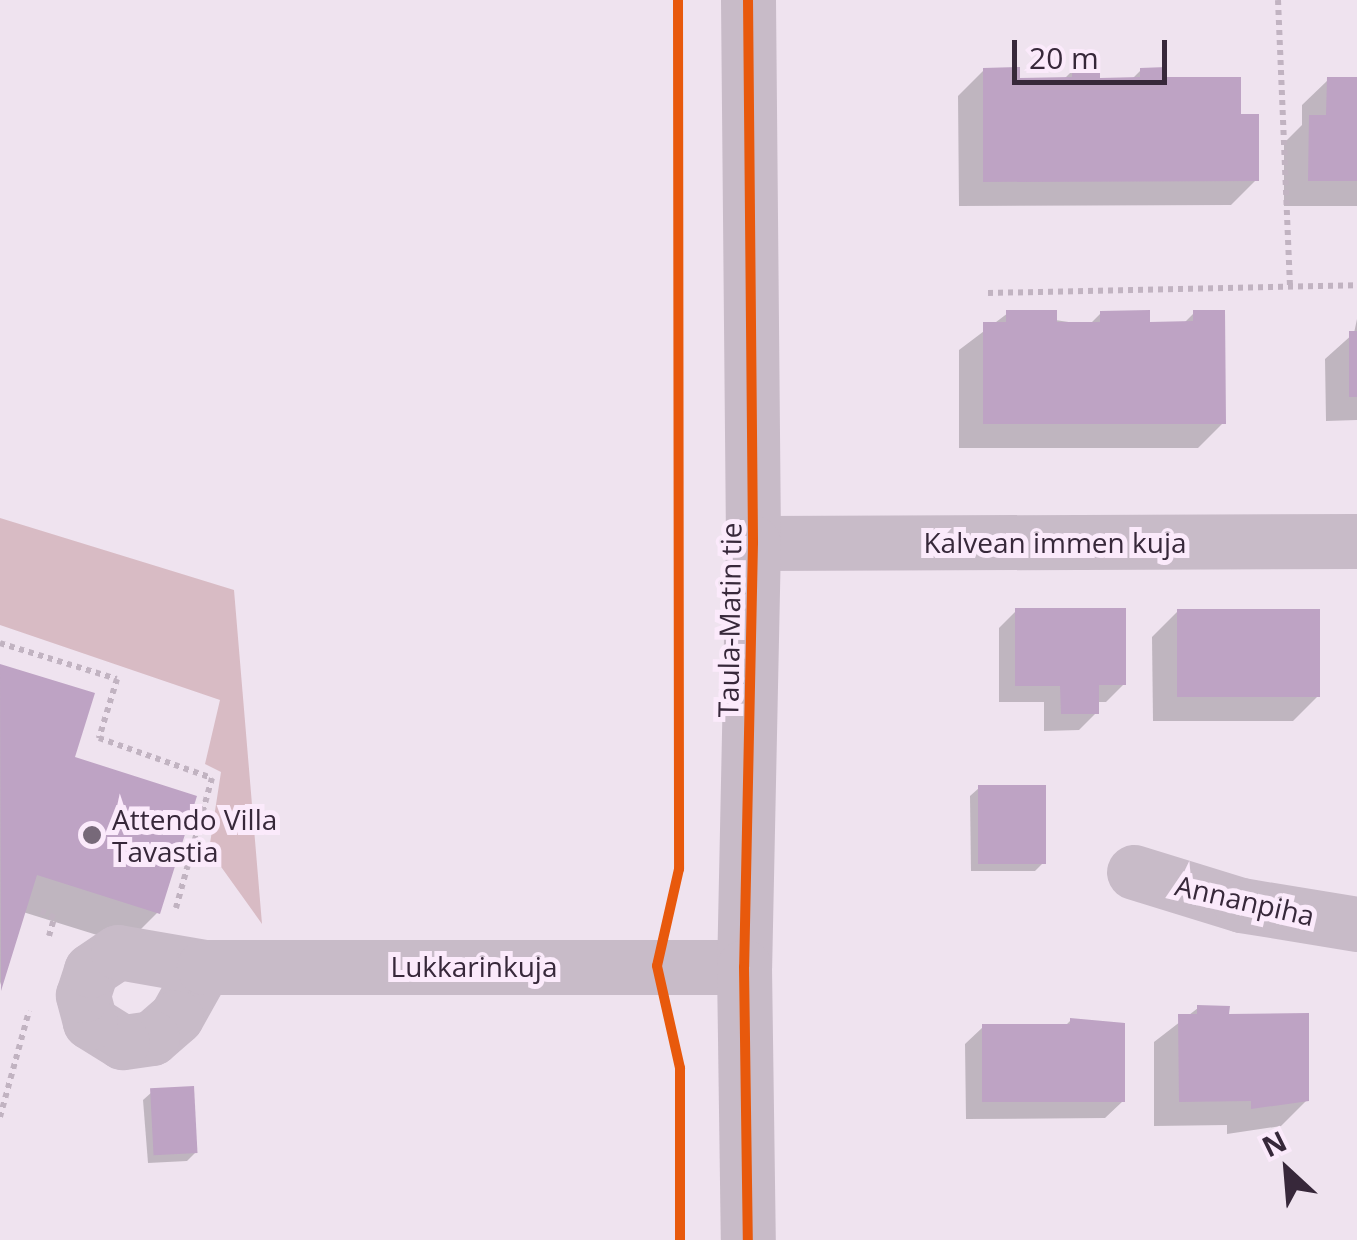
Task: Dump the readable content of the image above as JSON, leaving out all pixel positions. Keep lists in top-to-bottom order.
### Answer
{
  "streets": {
    "street": [
      "Kalvean immen kuja",
      "Taula-Matin tie",
      "Annanpiha",
      "Lukkarinkuja"
    ]
  },
  "crossings": [
    ["Kalvean immen kuja", "Taula-Matin tie"],
    ["Taula-Matin tie", "Lukkarinkuja"]
  ],
  "places": ["Attendo Villa Tavastia"],
  "scale_bar": "20 m",
  "north": "top left"
}
